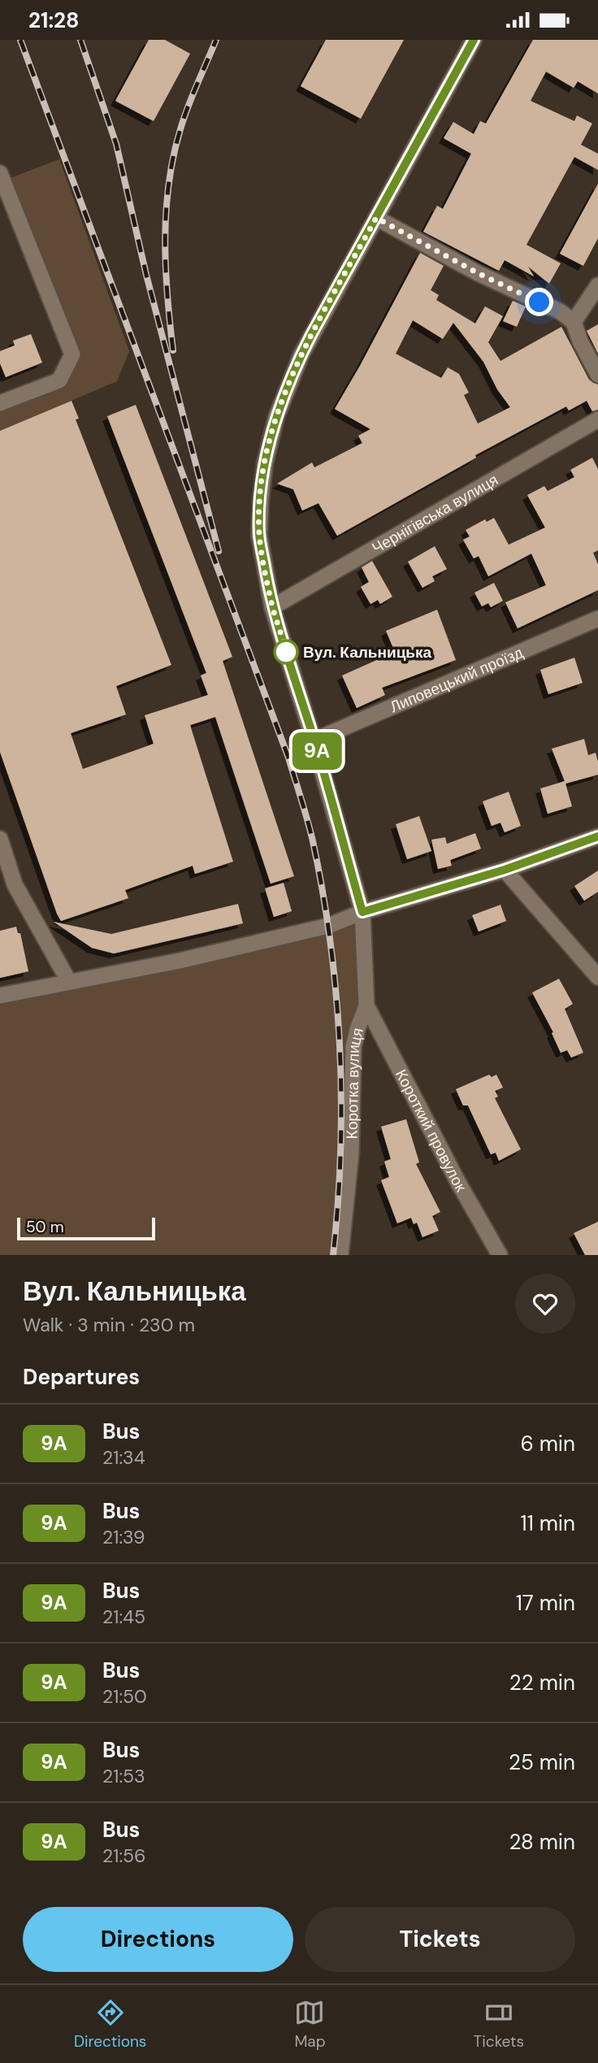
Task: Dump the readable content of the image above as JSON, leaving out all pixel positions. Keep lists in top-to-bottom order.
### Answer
{
  "streets": {
    "street": [
      "Чернігівська вулиця",
      "Липовецький проїзд",
      "Коротка вулиця",
      "Короткий провулок"
    ]
  },
  "crossings": [
    ["Чернігівська вулиця", "Коротка вулиця"],
    ["Липовецький проїзд", "Коротка вулиця"],
    ["Коротка вулиця", "Короткий провулок"]
  ],
  "places": ["Вул. Кальницька"],
  "lines": ["bus line 9А"],
  "scale_bar": "50 m",
  "page": {
    "status": "21:28",
    "on_map": "9А",
    "scale": "50 m",
    "heading": [
      ["Вул. Кальницька", "Walk · 3 min · 230 m"],
      "Departures"
    ],
    "list": [
      {
        "mark": "9А",
        "name": "Bus",
        "note": "21:34",
        "value": "6 min"
      },
      {
        "mark": "9А",
        "name": "Bus",
        "note": "21:39",
        "value": "11 min"
      },
      {
        "mark": "9А",
        "name": "Bus",
        "note": "21:45",
        "value": "17 min"
      },
      {
        "mark": "9А",
        "name": "Bus",
        "note": "21:50",
        "value": "22 min"
      },
      {
        "mark": "9А",
        "name": "Bus",
        "note": "21:53",
        "value": "25 min"
      },
      {
        "mark": "9А",
        "name": "Bus",
        "note": "21:56",
        "value": "28 min"
      }
    ],
    "buttons": ["Directions", "Tickets"],
    "tabs": ["Directions", "Map", "Tickets"]
  }
}
